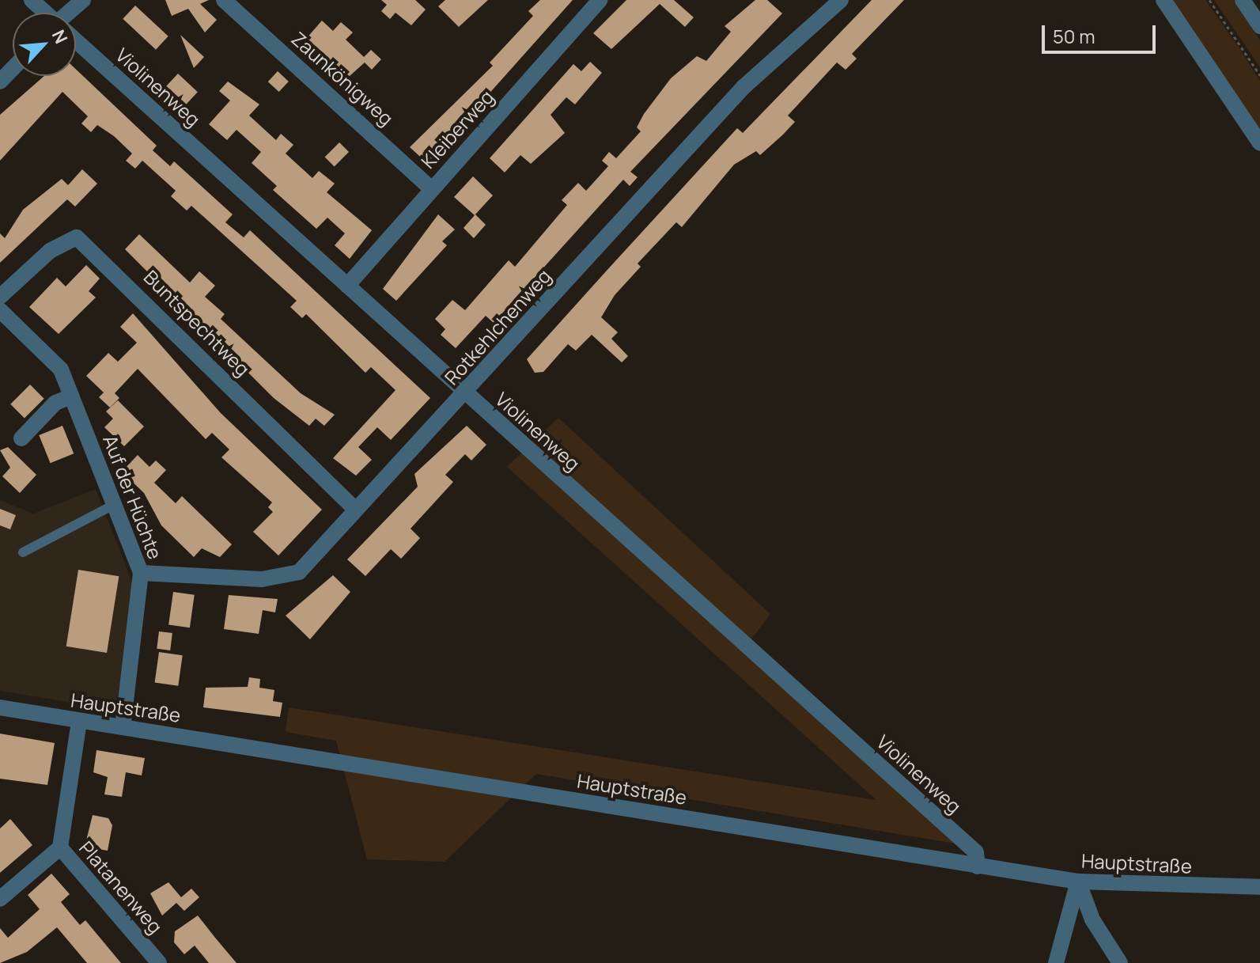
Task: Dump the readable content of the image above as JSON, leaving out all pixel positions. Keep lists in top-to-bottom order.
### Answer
{
  "streets": {
    "street": [
      "Zaunkönigweg",
      "Violinenweg",
      "Kleiberweg",
      "Buntspechtweg",
      "Rotkehlchenweg",
      "Auf der Hüchte",
      "Hauptstraße",
      "Platanenweg"
    ]
  },
  "crossings": [
    ["Zaunkönigweg", "Kleiberweg"],
    ["Violinenweg", "Kleiberweg"],
    ["Violinenweg", "Rotkehlchenweg"],
    ["Violinenweg", "Hauptstraße"],
    ["Buntspechtweg", "Rotkehlchenweg"],
    ["Rotkehlchenweg", "Auf der Hüchte"],
    ["Auf der Hüchte", "Hauptstraße"],
    ["Hauptstraße", "Platanenweg"]
  ],
  "scale_bar": "50 m",
  "north": "top right"
}
